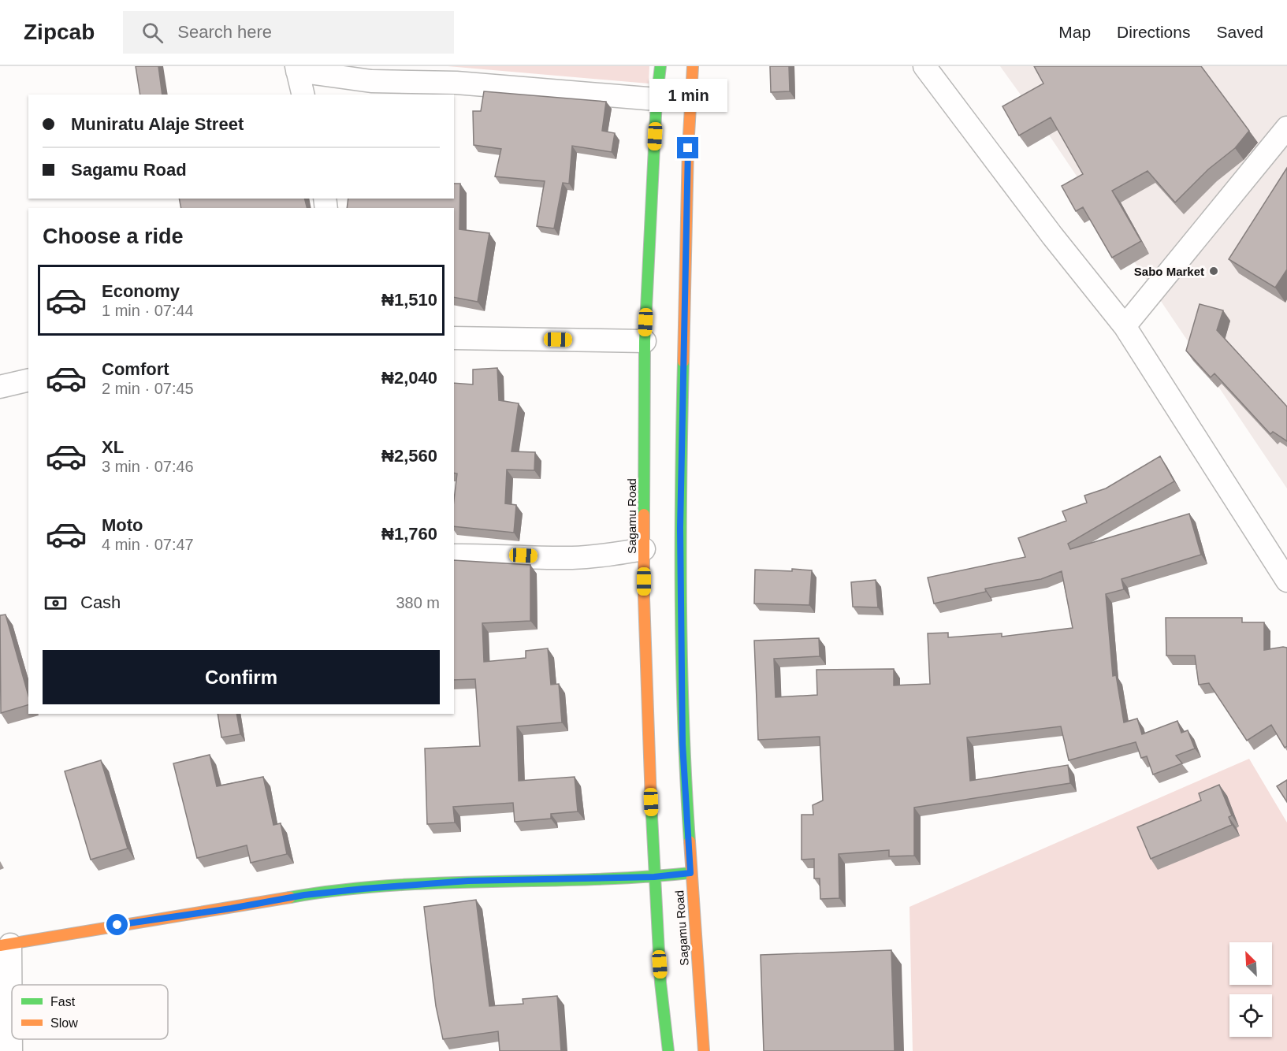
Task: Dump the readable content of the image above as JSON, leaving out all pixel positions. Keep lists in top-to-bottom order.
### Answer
{
  "streets": {
    "main road": ["Sagamu Road"]
  },
  "places": ["Sabo Market"],
  "legend": ["Fast", "Slow"],
  "north": "top left",
  "page": {
    "header": "Zipcab",
    "search": "Search here",
    "nav": ["Map", "Directions", "Saved"],
    "bubble": "1 min",
    "banner": ["Muniratu Alaje Street", "Sagamu Road"],
    "heading": "Choose a ride",
    "list": [
      {
        "name": "Economy",
        "note": "1 min · 07:44",
        "value": "₦1,510"
      },
      {
        "name": "Comfort",
        "note": "2 min · 07:45",
        "value": "₦2,040"
      },
      {
        "name": "XL",
        "note": "3 min · 07:46",
        "value": "₦2,560"
      },
      {
        "name": "Moto",
        "note": "4 min · 07:47",
        "value": "₦1,760"
      }
    ],
    "pay": ["Cash", "380 m"],
    "buttons": "Confirm"
  }
}
